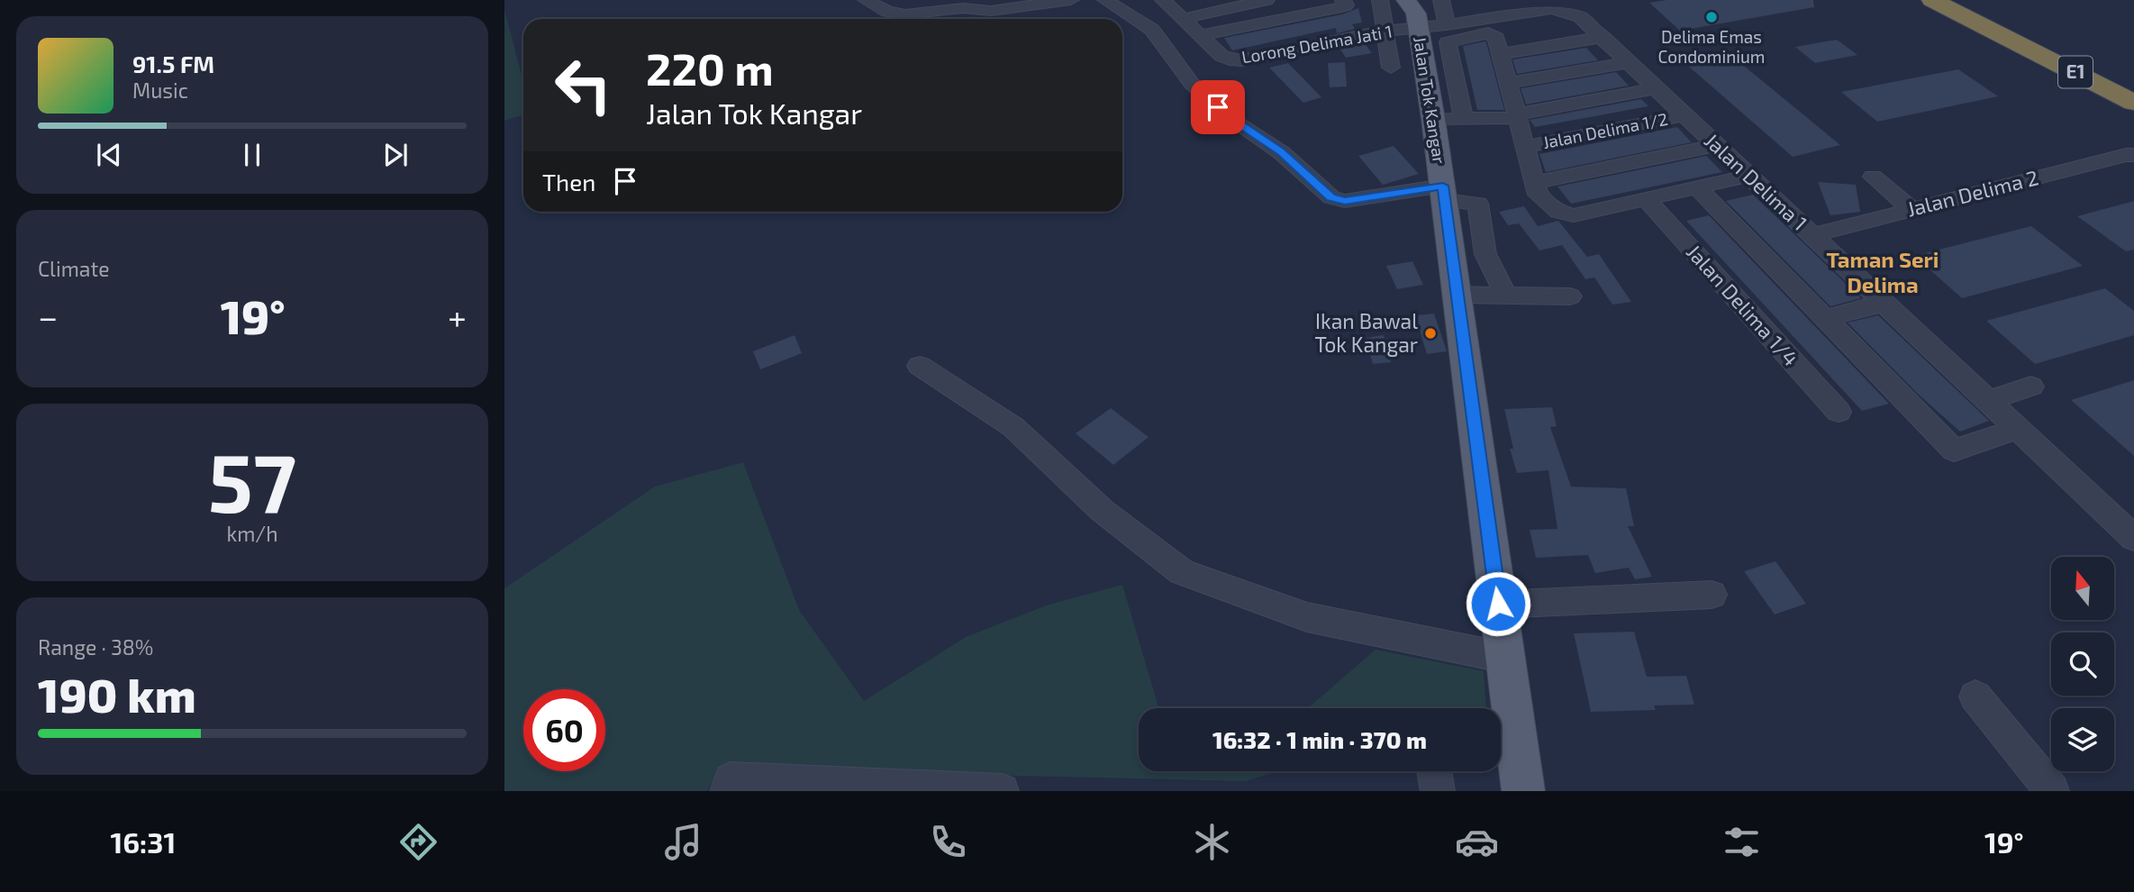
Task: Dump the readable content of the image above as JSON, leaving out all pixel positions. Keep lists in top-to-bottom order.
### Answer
{
  "streets": {
    "highway": ["E1"],
    "main road": ["Jalan Tok Kangar"],
    "street": [
      "Lorong Delima Jati 1",
      "Jalan Delima 1/2",
      "Jalan Delima 1",
      "Jalan Delima 2",
      "Jalan Delima 1/4"
    ]
  },
  "crossings": [
    ["Lorong Delima Jati 1", "Jalan Tok Kangar"],
    ["Lorong Delima Jati 1", "Jalan Delima 1"],
    ["Jalan Tok Kangar", "Jalan Delima 1"],
    ["Jalan Delima 1/2", "Jalan Delima 1"],
    ["Jalan Delima 1", "Jalan Delima 2"]
  ],
  "districts": ["Taman Seri Delima"],
  "places": ["Delima Emas Condominium", "Ikan Bawal Tok Kangar"],
  "north": "top",
  "page": {
    "turn": ["220 m", "Jalan Tok Kangar"],
    "song": ["91.5 FM", "Music"],
    "then": "Then",
    "tile": [
      "Climate",
      ["57", "km/h"],
      ["Range · 38%", "190 km"]
    ],
    "heat": ["−", "19°", "+"],
    "limit": "60",
    "trip": "16:32 · 1 min · 370 m",
    "tabs": ["16:31", "19°"]
  }
}
